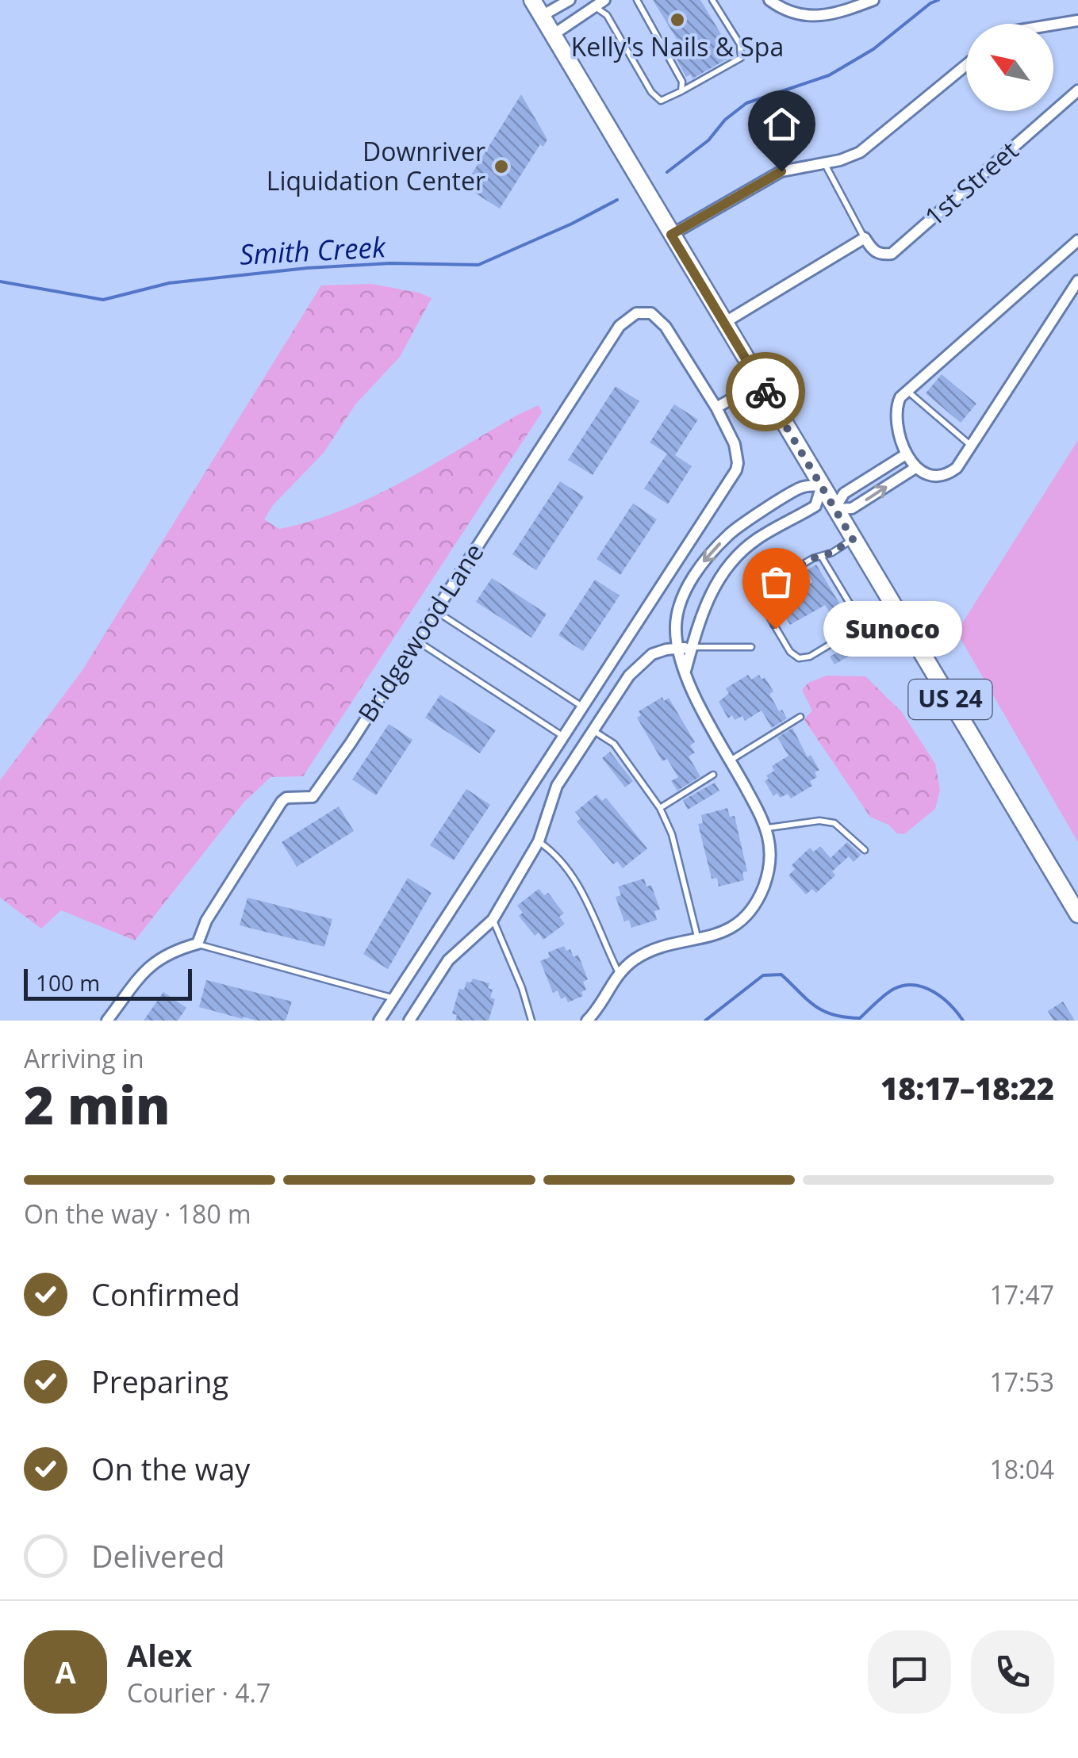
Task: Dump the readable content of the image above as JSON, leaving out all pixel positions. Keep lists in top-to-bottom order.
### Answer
{
  "streets": {
    "main road": ["US 24"],
    "street": ["1st Street", "Bridgewood Lane"]
  },
  "water": ["Smith Creek"],
  "places": ["Kelly's Nails & Spa", "Downriver Liquidation Center", "Sunoco"],
  "scale_bar": "100 m",
  "north": "top left",
  "page": {
    "bubble": "Sunoco",
    "scale": "100 m",
    "heading": ["2 min", "Arriving in", "18:17–18:22"],
    "panel": ["Alex", "Courier · 4.7"],
    "bar": "On the way · 180 m",
    "list": [
      ["Confirmed", "17:47"],
      ["Preparing", "17:53"],
      ["On the way", "18:04"],
      "Delivered"
    ],
    "round": "A"
  }
}
